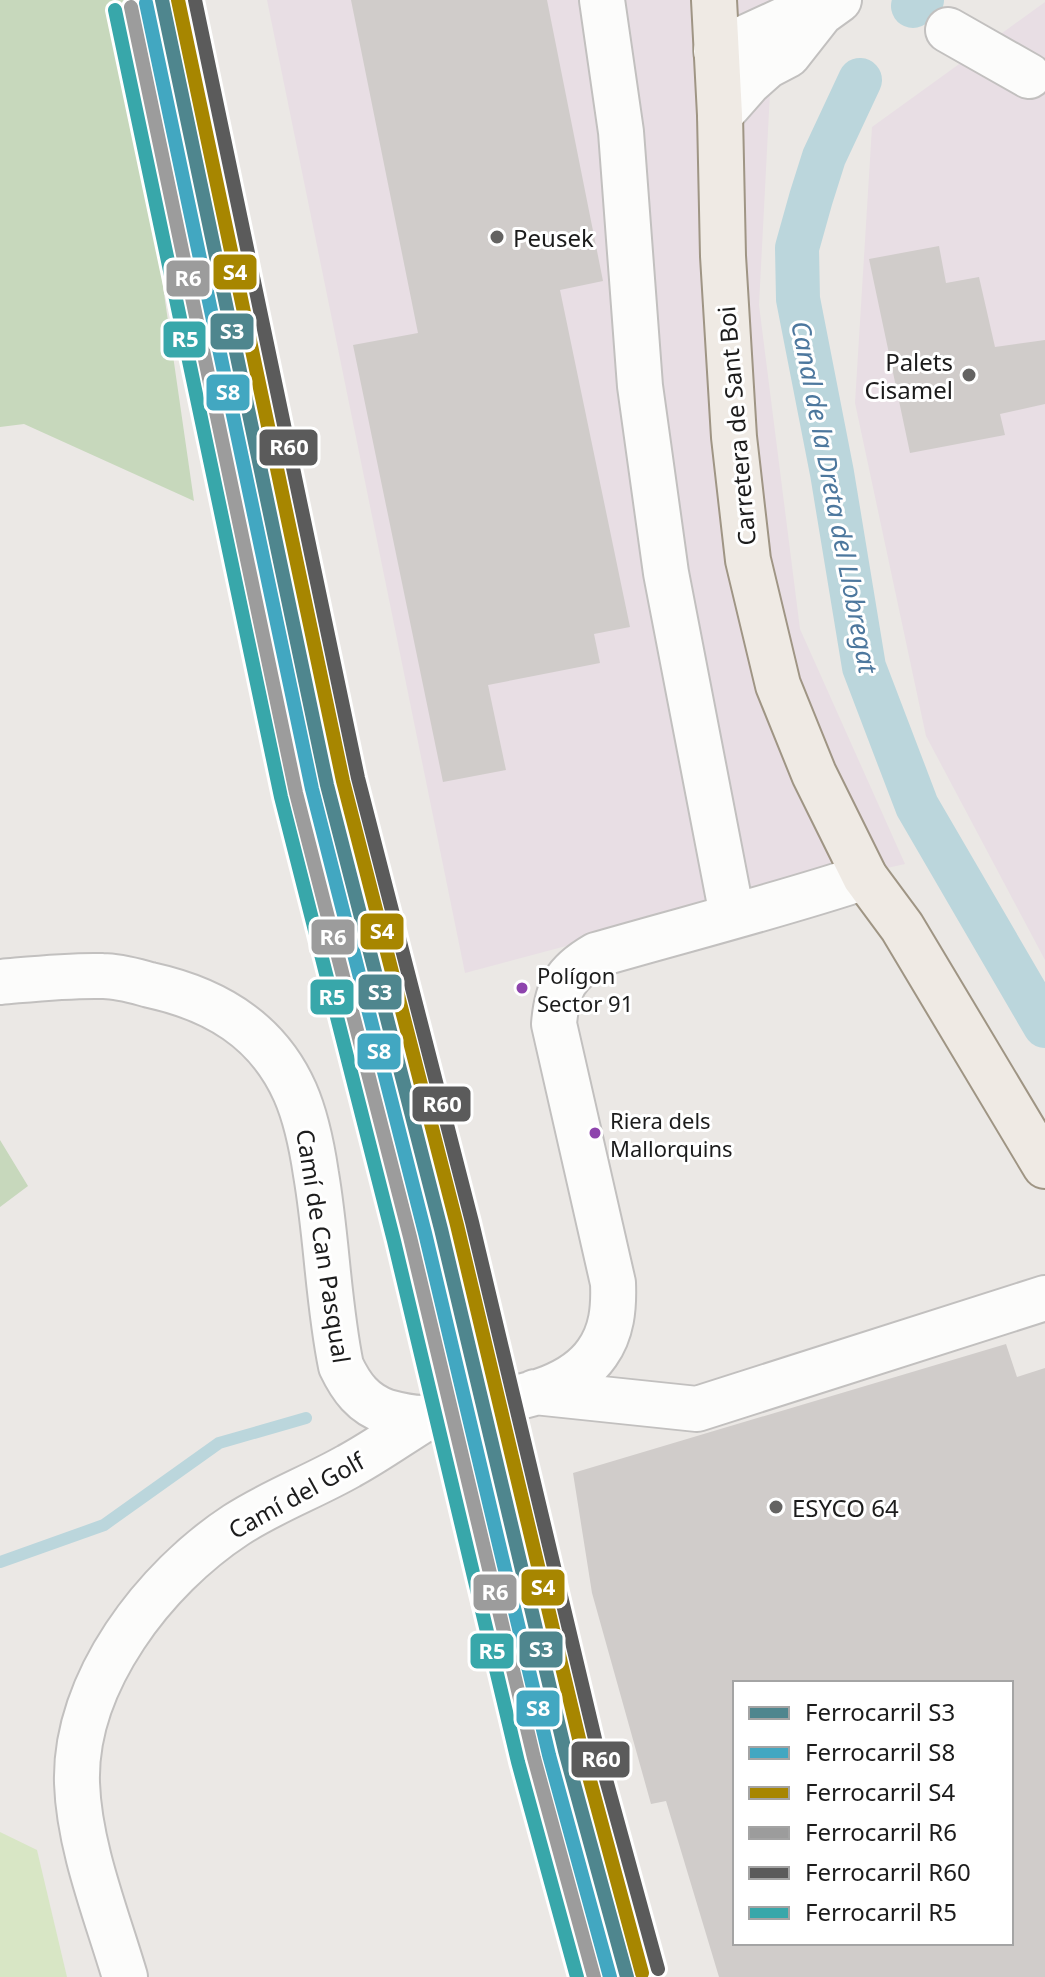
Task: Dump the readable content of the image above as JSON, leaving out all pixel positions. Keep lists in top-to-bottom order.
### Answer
{
  "streets": {
    "main road": ["Carretera de Sant Boi"],
    "street": ["Camí de Can Pasqual", "Camí del Golf"]
  },
  "crossings": [
    ["Carretera de Sant Boi", "Camí de Can Pasqual"],
    ["Camí de Can Pasqual", "Camí del Golf"]
  ],
  "water": ["Canal de la Dreta del Llobregat"],
  "places": [
    "Peusek",
    "Palets Cisamel",
    "Polígon Sector 91",
    "Riera dels Mallorquins",
    "ESYCO 64"
  ],
  "lines": [
    "rail line S3",
    "rail line S4",
    "rail line R60",
    "rail line S8",
    "rail line R6",
    "rail line R5"
  ],
  "legend": [
    "Ferrocarril S3",
    "Ferrocarril S8",
    "Ferrocarril S4",
    "Ferrocarril R6",
    "Ferrocarril R60",
    "Ferrocarril R5"
  ]
}
